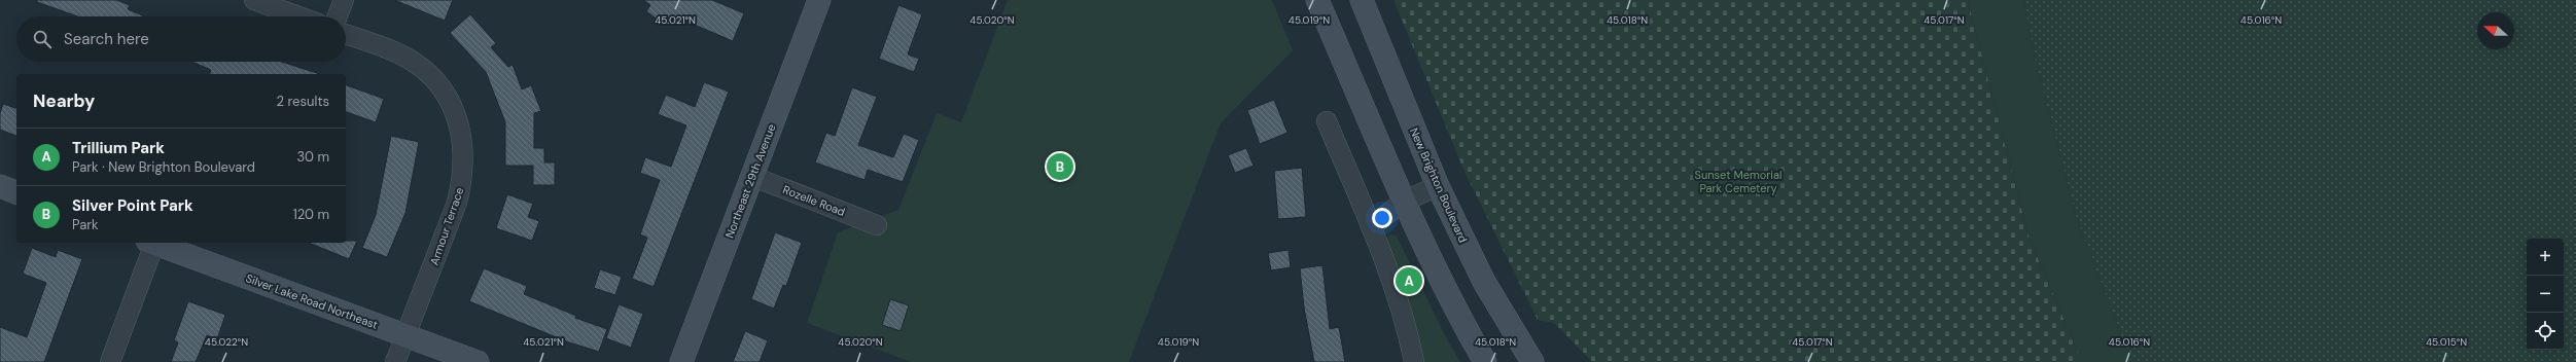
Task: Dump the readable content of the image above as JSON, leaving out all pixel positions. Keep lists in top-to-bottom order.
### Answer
{
  "streets": {
    "main road": ["Northeast 29th Avenue", "New Brighton Boulevard", "Silver Lake Road Northeast"],
    "street": ["Rozelle Road", "Armour Terrace"]
  },
  "crossings": [
    ["Northeast 29th Avenue", "Rozelle Road"],
    ["Armour Terrace", "Silver Lake Road Northeast"]
  ],
  "parks": ["Sunset Memorial Park Cemetery"],
  "north": "left",
  "page": {
    "search": "Search here",
    "heading": ["Nearby", "2 results"],
    "list": [
      {
        "mark": "A",
        "name": "Trillium Park",
        "note": "Park · New Brighton Boulevard",
        "value": "30 m"
      },
      {
        "mark": "B",
        "name": "Silver Point Park",
        "note": "Park",
        "value": "120 m"
      }
    ],
    "pins": ["B", "A"],
    "map_buttons": ["+", "−"]
  },
  "coordinates": [
    "45.021°N",
    "45.020°N",
    "45.019°N",
    "45.017°N",
    "45.018°N",
    "45.016°N",
    "45.022°N",
    "45.015°N"
  ]
}
